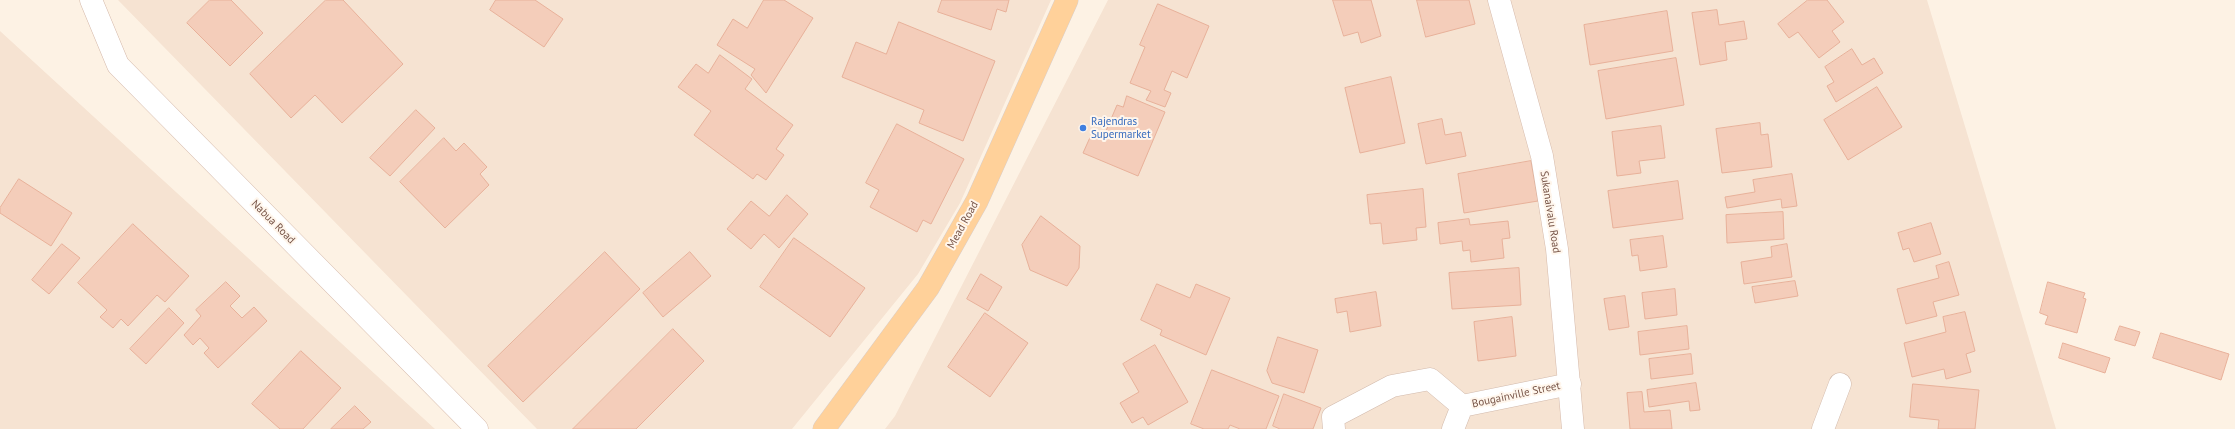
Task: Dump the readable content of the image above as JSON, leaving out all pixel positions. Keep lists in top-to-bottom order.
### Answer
{
  "streets": {
    "main road": [
      "Sukanaivalu Road",
      "Nabua Road",
      "Mead Road",
      "Bougainville Street"
    ]
  },
  "crossings": [
    ["Sukanaivalu Road", "Bougainville Street"]
  ],
  "places": ["Rajendras Supermarket"]
}
